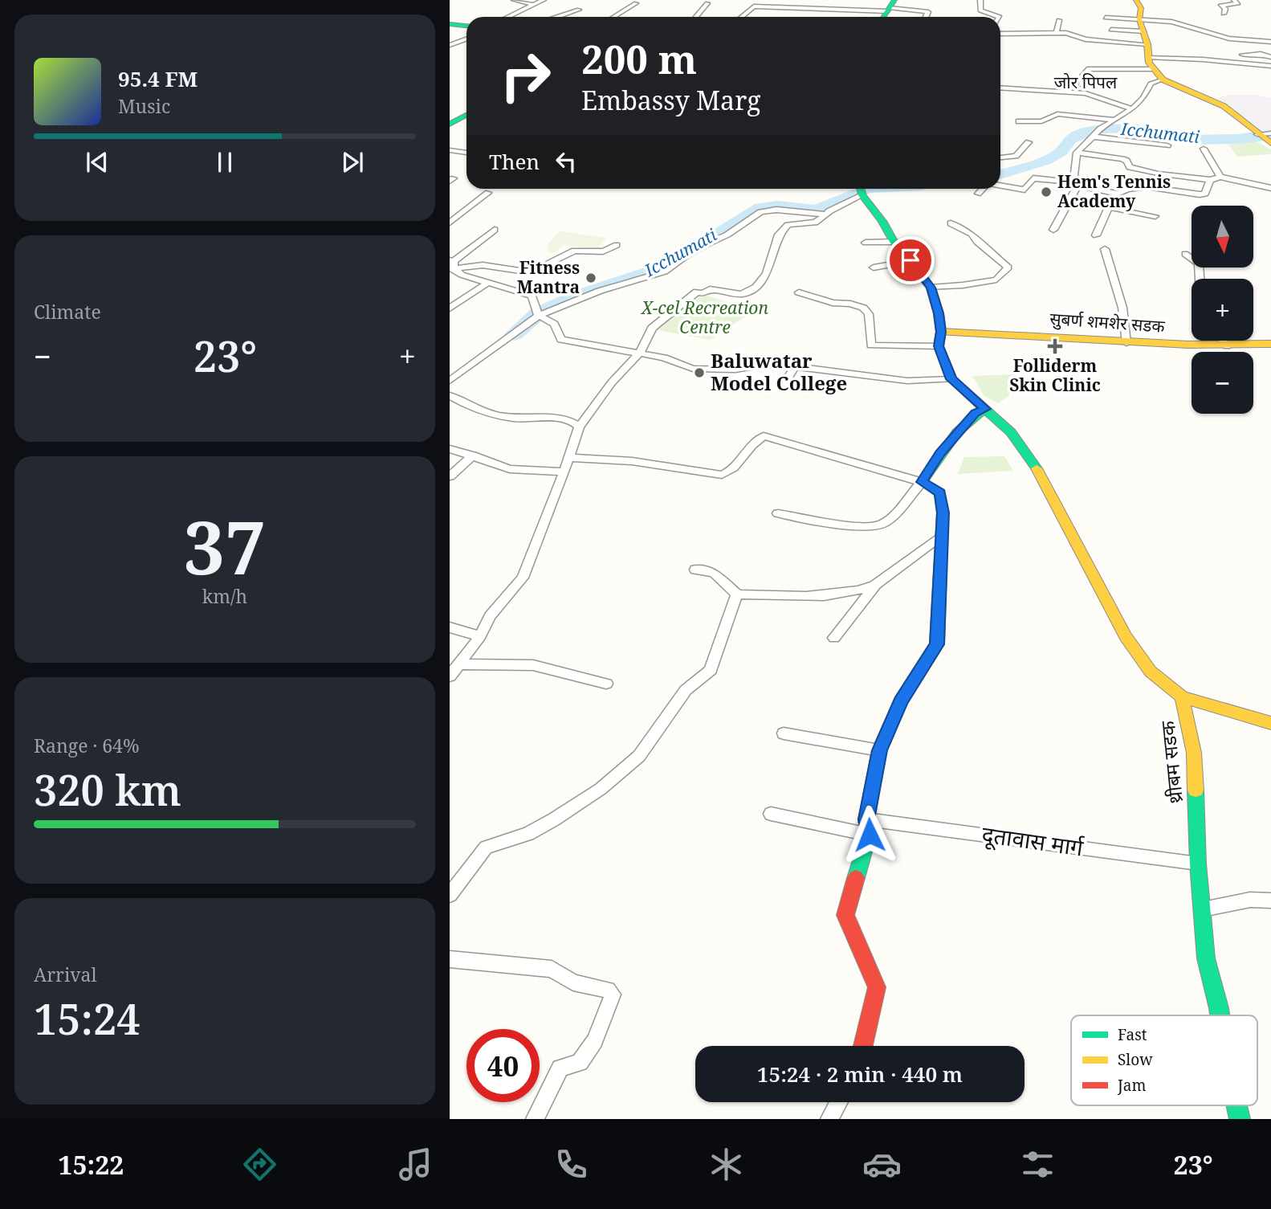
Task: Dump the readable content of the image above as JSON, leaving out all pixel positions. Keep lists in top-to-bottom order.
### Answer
{
  "streets": {
    "main road": ["सुबर्ण शमशेर सडक", "थ्रीबम सडक"],
    "street": ["दूतावास मार्ग"]
  },
  "crossings": [
    ["थ्रीबम सडक", "दूतावास मार्ग"]
  ],
  "districts": ["जोर पिपल"],
  "water": ["Icchumati"],
  "parks": ["X-cel Recreation Centre"],
  "places": {
    "other": ["Hem's Tennis Academy", "Fitness Mantra", "Baluwatar Model College"],
    "health": ["Folliderm Skin Clinic"]
  },
  "legend": ["Fast", "Slow", "Jam"],
  "north": "bottom",
  "page": {
    "turn": ["200 m", "Embassy Marg"],
    "song": ["95.4 FM", "Music"],
    "then": "Then",
    "map_buttons": ["+", "−"],
    "tile": [
      "Climate",
      ["37", "km/h"],
      ["Range · 64%", "320 km"],
      ["Arrival", "15:24"]
    ],
    "heat": ["−", "23°", "+"],
    "limit": "40",
    "trip": "15:24 · 2 min · 440 m",
    "tabs": ["15:22", "23°"]
  }
}
